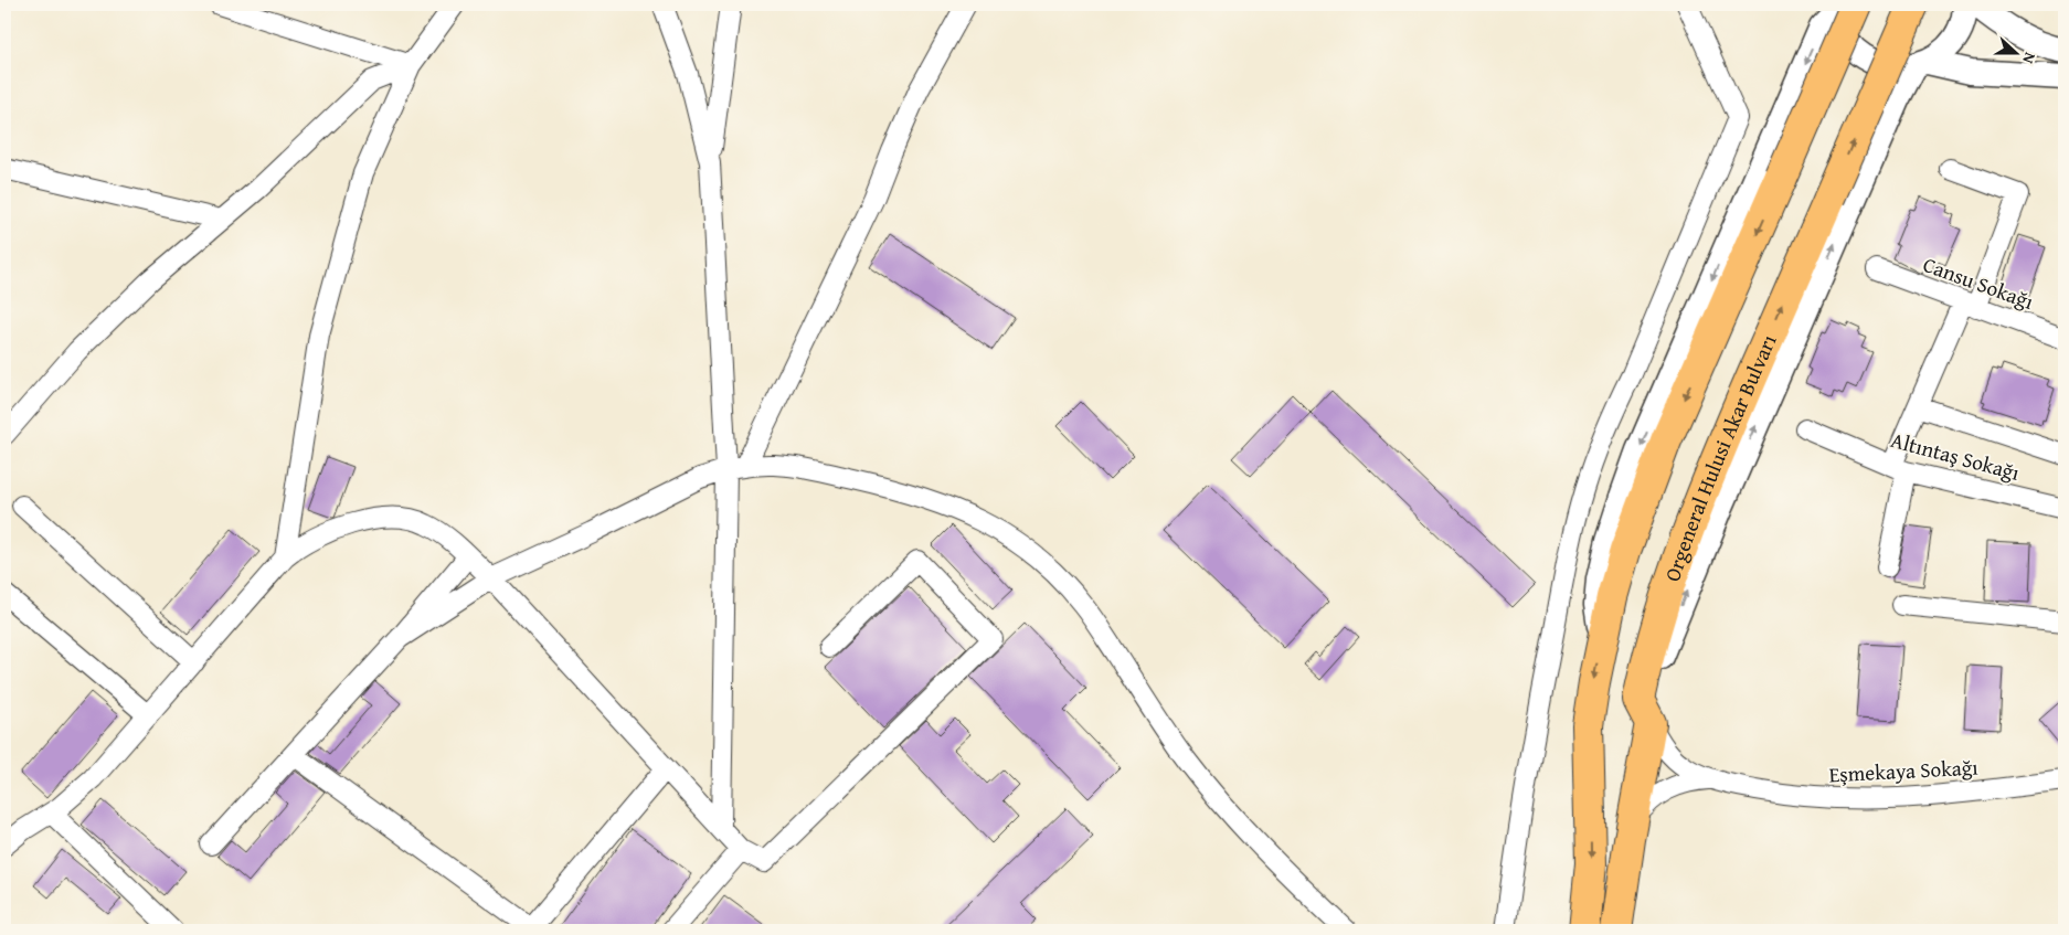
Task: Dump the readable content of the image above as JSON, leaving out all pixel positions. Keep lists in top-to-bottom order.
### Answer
{
  "streets": {
    "main road": ["Orgeneral Hulusi Akar Bulvarı"],
    "street": ["Cansu Sokağı", "Altıntaş Sokağı", "Eşmekaya Sokağı"]
  },
  "north": "right"
}
